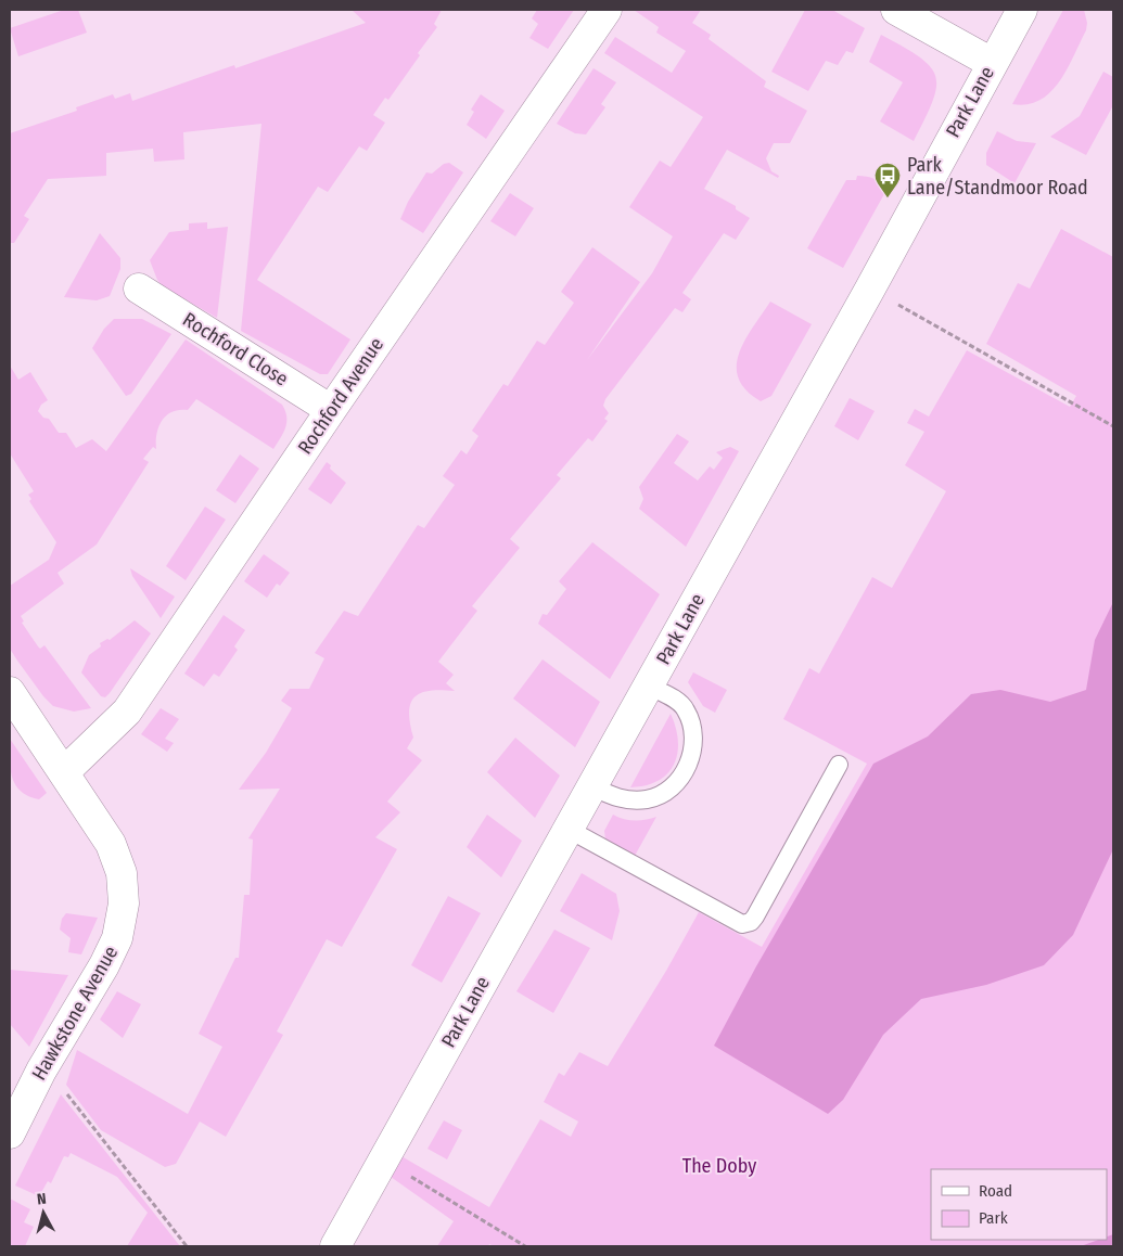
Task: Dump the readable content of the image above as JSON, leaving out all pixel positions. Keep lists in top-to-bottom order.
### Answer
{
  "streets": {
    "street": [
      "Park Lane",
      "Rochford Close",
      "Rochford Avenue",
      "Hawkstone Avenue"
    ]
  },
  "crossings": [
    ["Rochford Close", "Rochford Avenue"],
    ["Rochford Avenue", "Hawkstone Avenue"]
  ],
  "parks": ["The Doby"],
  "places": {
    "bus stop": ["Park Lane/Standmoor Road"]
  },
  "legend": ["Road", "Park"],
  "north": "top"
}
